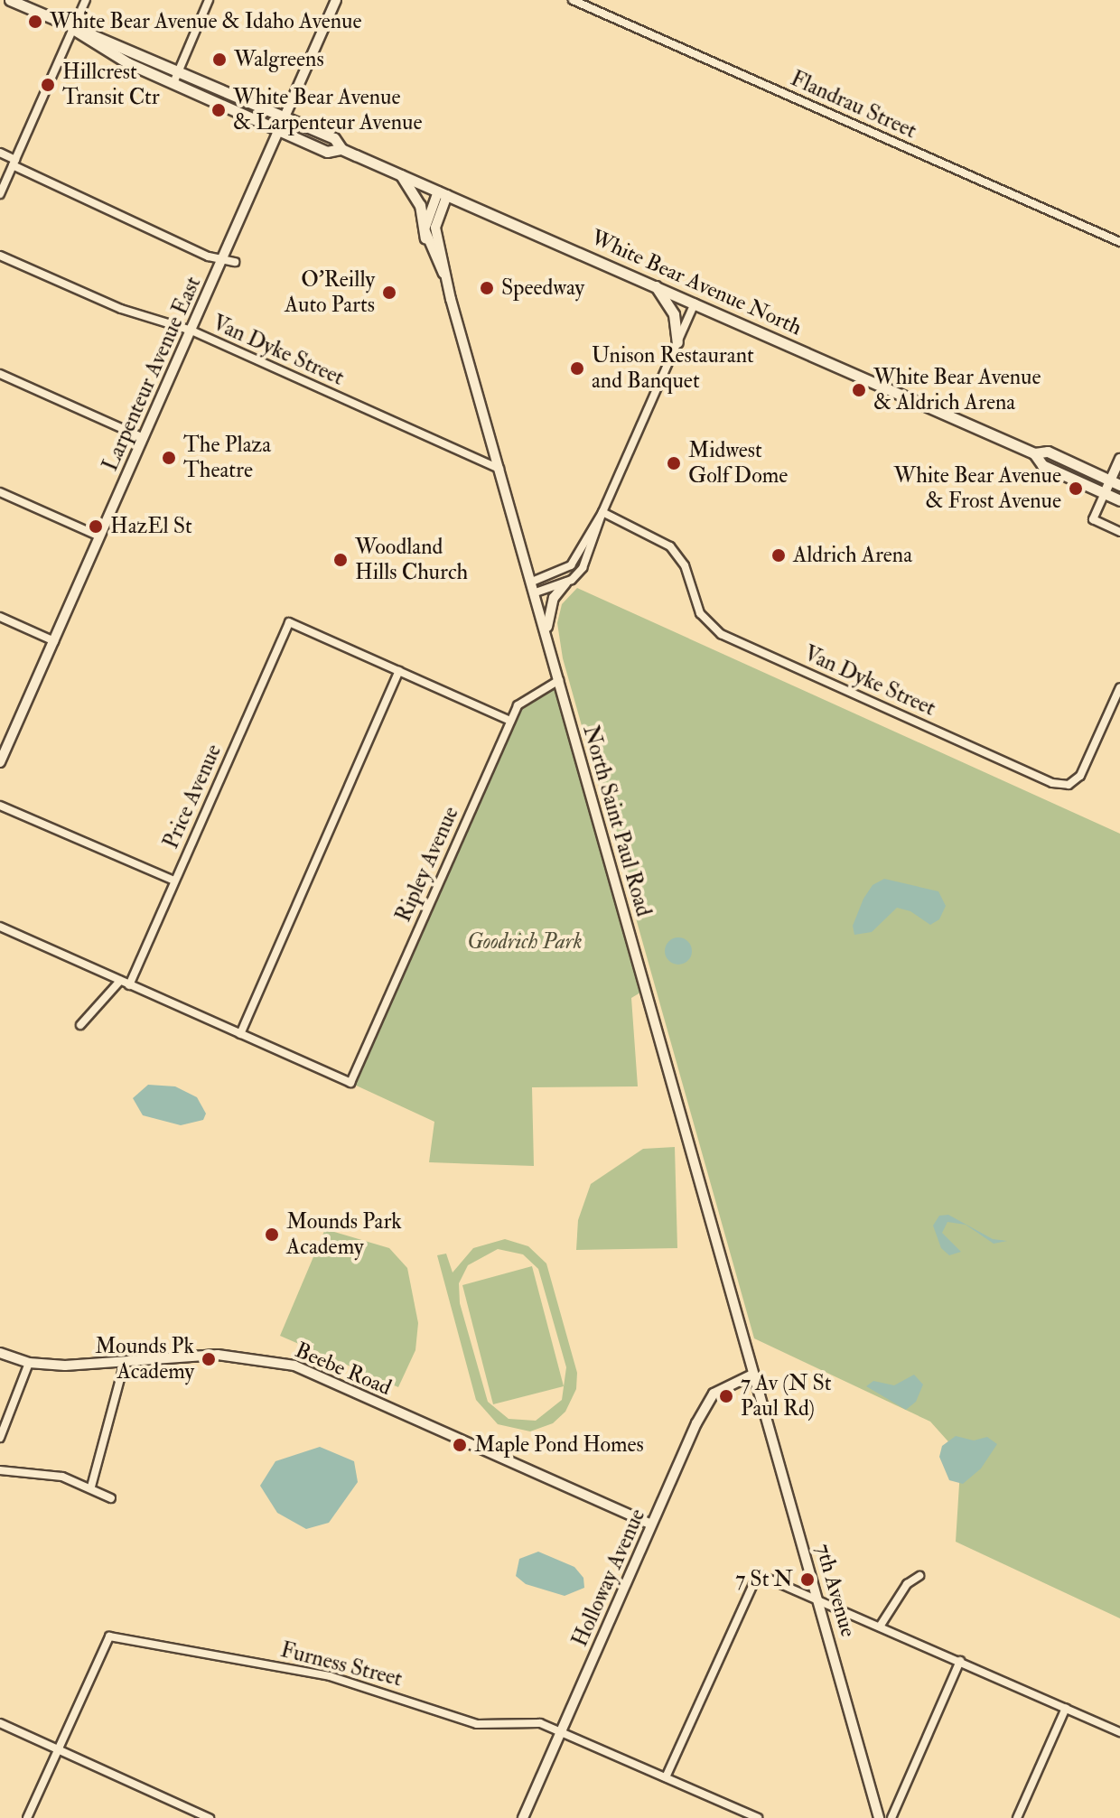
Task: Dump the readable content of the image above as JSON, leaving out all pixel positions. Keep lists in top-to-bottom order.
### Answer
{
  "streets": {
    "main road": ["White Bear Avenue North"],
    "street": [
      "Flandrau Street",
      "Van Dyke Street",
      "Larpenteur Avenue East",
      "Price Avenue",
      "North Saint Paul Road",
      "Ripley Avenue",
      "Beebe Road",
      "Holloway Avenue",
      "7th Avenue",
      "Furness Street"
    ]
  },
  "crossings": [
    ["White Bear Avenue North", "Larpenteur Avenue East"],
    ["White Bear Avenue North", "North Saint Paul Road"],
    ["Van Dyke Street", "Larpenteur Avenue East"],
    ["Van Dyke Street", "North Saint Paul Road"],
    ["North Saint Paul Road", "Ripley Avenue"],
    ["North Saint Paul Road", "Holloway Avenue"],
    ["North Saint Paul Road", "7th Avenue"],
    ["Beebe Road", "Holloway Avenue"],
    ["Holloway Avenue", "7th Avenue"],
    ["Holloway Avenue", "Furness Street"]
  ],
  "parks": ["Goodrich Park"],
  "places": [
    "White Bear Avenue & Idaho Avenue",
    "Walgreens",
    "Hillcrest Transit Ctr",
    "White Bear Avenue & Larpenteur Avenue",
    "Speedway",
    "O'Reilly Auto Parts",
    "Unison Restaurant and Banquet",
    "White Bear Avenue & Aldrich Arena",
    "The Plaza Theatre",
    "Midwest Golf Dome",
    "White Bear Avenue & Frost Avenue",
    "HazEl St",
    "Aldrich Arena",
    "Woodland Hills Church",
    "Mounds Park Academy",
    "Mounds Pk Academy",
    "7 Av (N St Paul Rd)",
    "Maple Pond Homes",
    "7 St N"
  ]
}
